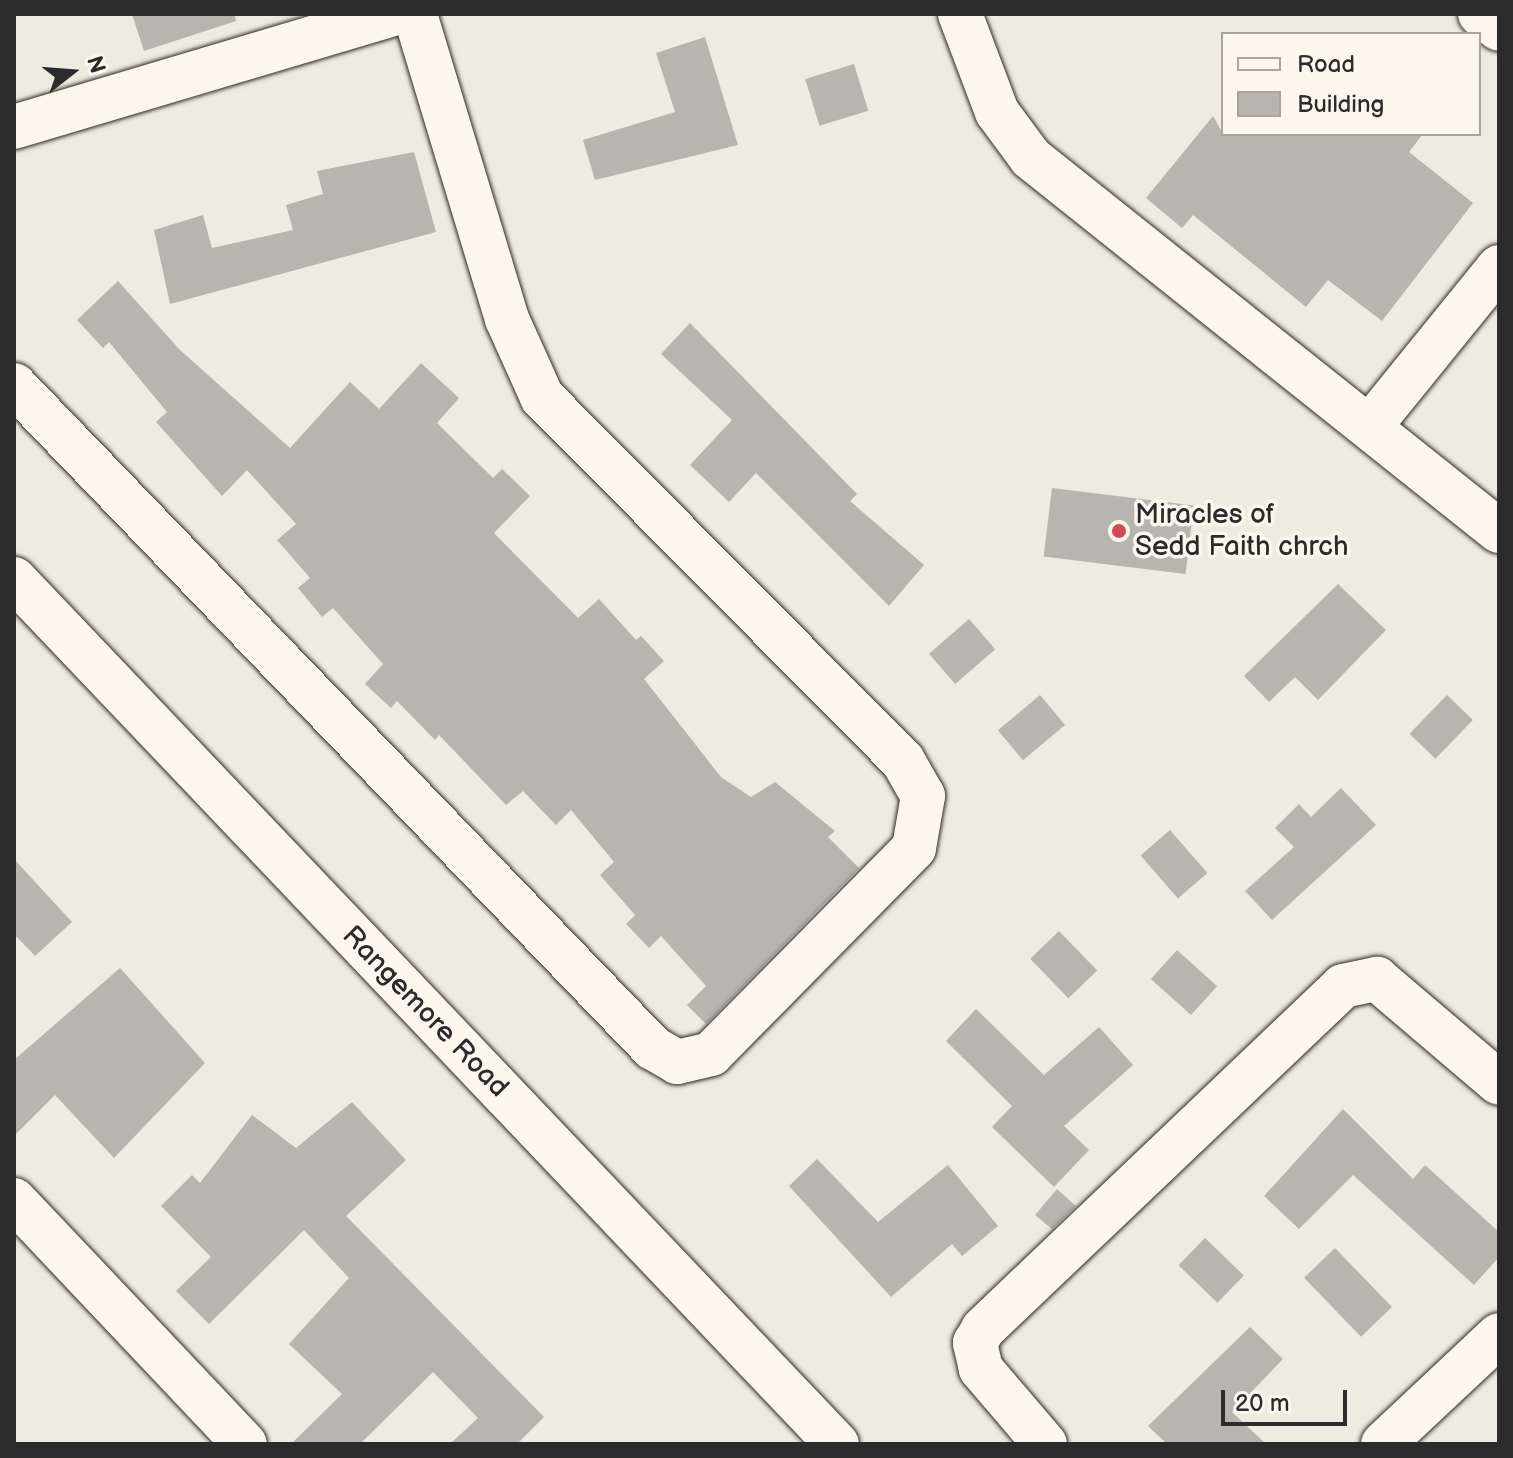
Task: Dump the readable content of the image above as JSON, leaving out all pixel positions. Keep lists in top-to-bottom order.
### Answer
{
  "streets": {
    "street": ["Rangemore Road"]
  },
  "places": ["Miracles of Sedd Faith chrch"],
  "legend": ["Road", "Building"],
  "scale_bar": "20 m",
  "north": "right"
}
